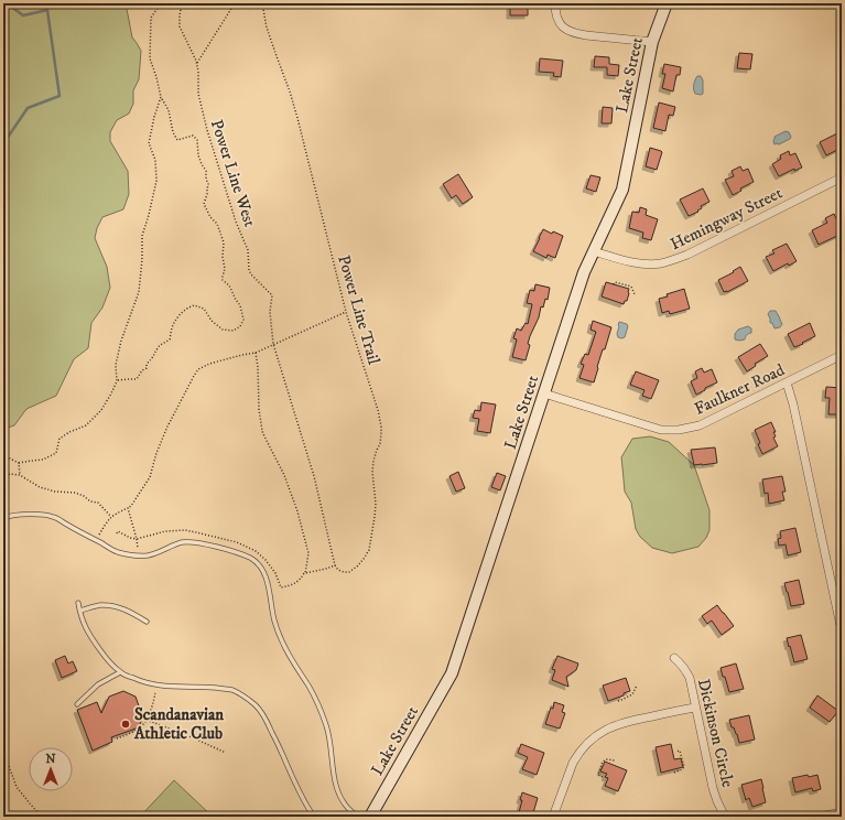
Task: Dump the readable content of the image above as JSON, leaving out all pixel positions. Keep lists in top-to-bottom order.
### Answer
{
  "streets": {
    "main road": ["Lake Street"],
    "street": ["Hemingway Street", "Faulkner Road", "Dickinson Circle"],
    "path": ["Power Line West", "Power Line Trail"]
  },
  "crossings": [
    ["Lake Street", "Hemingway Street"],
    ["Lake Street", "Faulkner Road"],
    ["Power Line West", "Power Line Trail"]
  ],
  "places": ["Scandanavian Athletic Club"],
  "north": "top"
}
